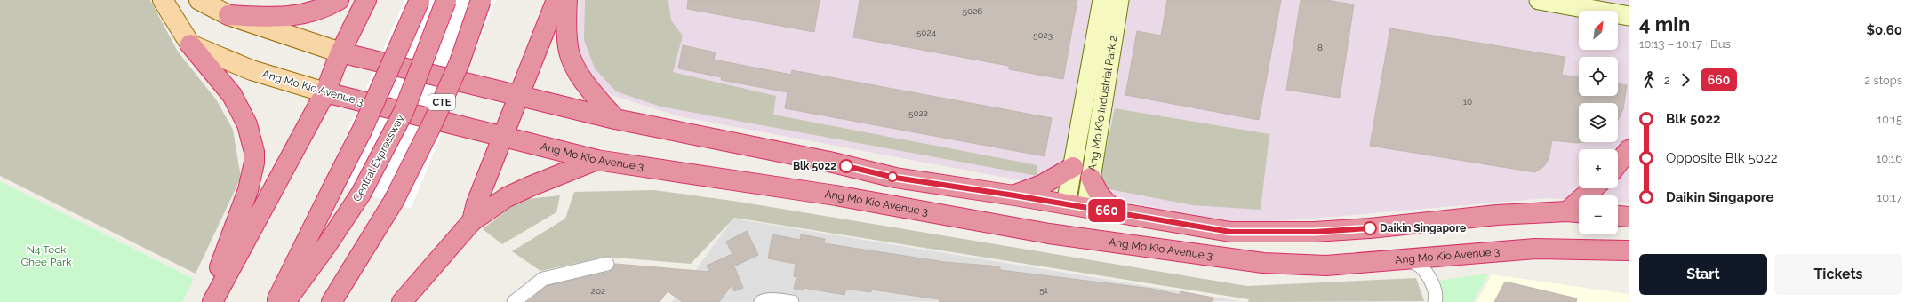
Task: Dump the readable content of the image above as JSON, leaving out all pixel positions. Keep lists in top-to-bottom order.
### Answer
{
  "streets": {
    "highway": ["Ang Mo Kio Avenue 3", "CTE", "Central Expressway"],
    "street": ["Ang Mo Kio Industrial Park 2"]
  },
  "parks": ["N4 Teck Ghee Park"],
  "places": ["Blk 5022", "Daikin Singapore"],
  "lines": ["bus line 660"],
  "house_numbers": [
    "5026",
    "5024",
    "5023",
    "8",
    "10",
    "5022",
    "51",
    "202"
  ],
  "north": "top right",
  "page": {
    "on_map": "660",
    "heading": ["4 min", "10:13 – 10:17 · Bus", "$0.60"],
    "map_buttons": ["+", "−"],
    "legs": ["2", "660", "2 stops"],
    "list": [
      {
        "name": "Blk 5022",
        "value": "10:15"
      },
      {
        "name": "Opposite Blk 5022",
        "value": "10:16"
      },
      {
        "name": "Daikin Singapore",
        "value": "10:17"
      }
    ],
    "buttons": ["Start", "Tickets"]
  }
}
